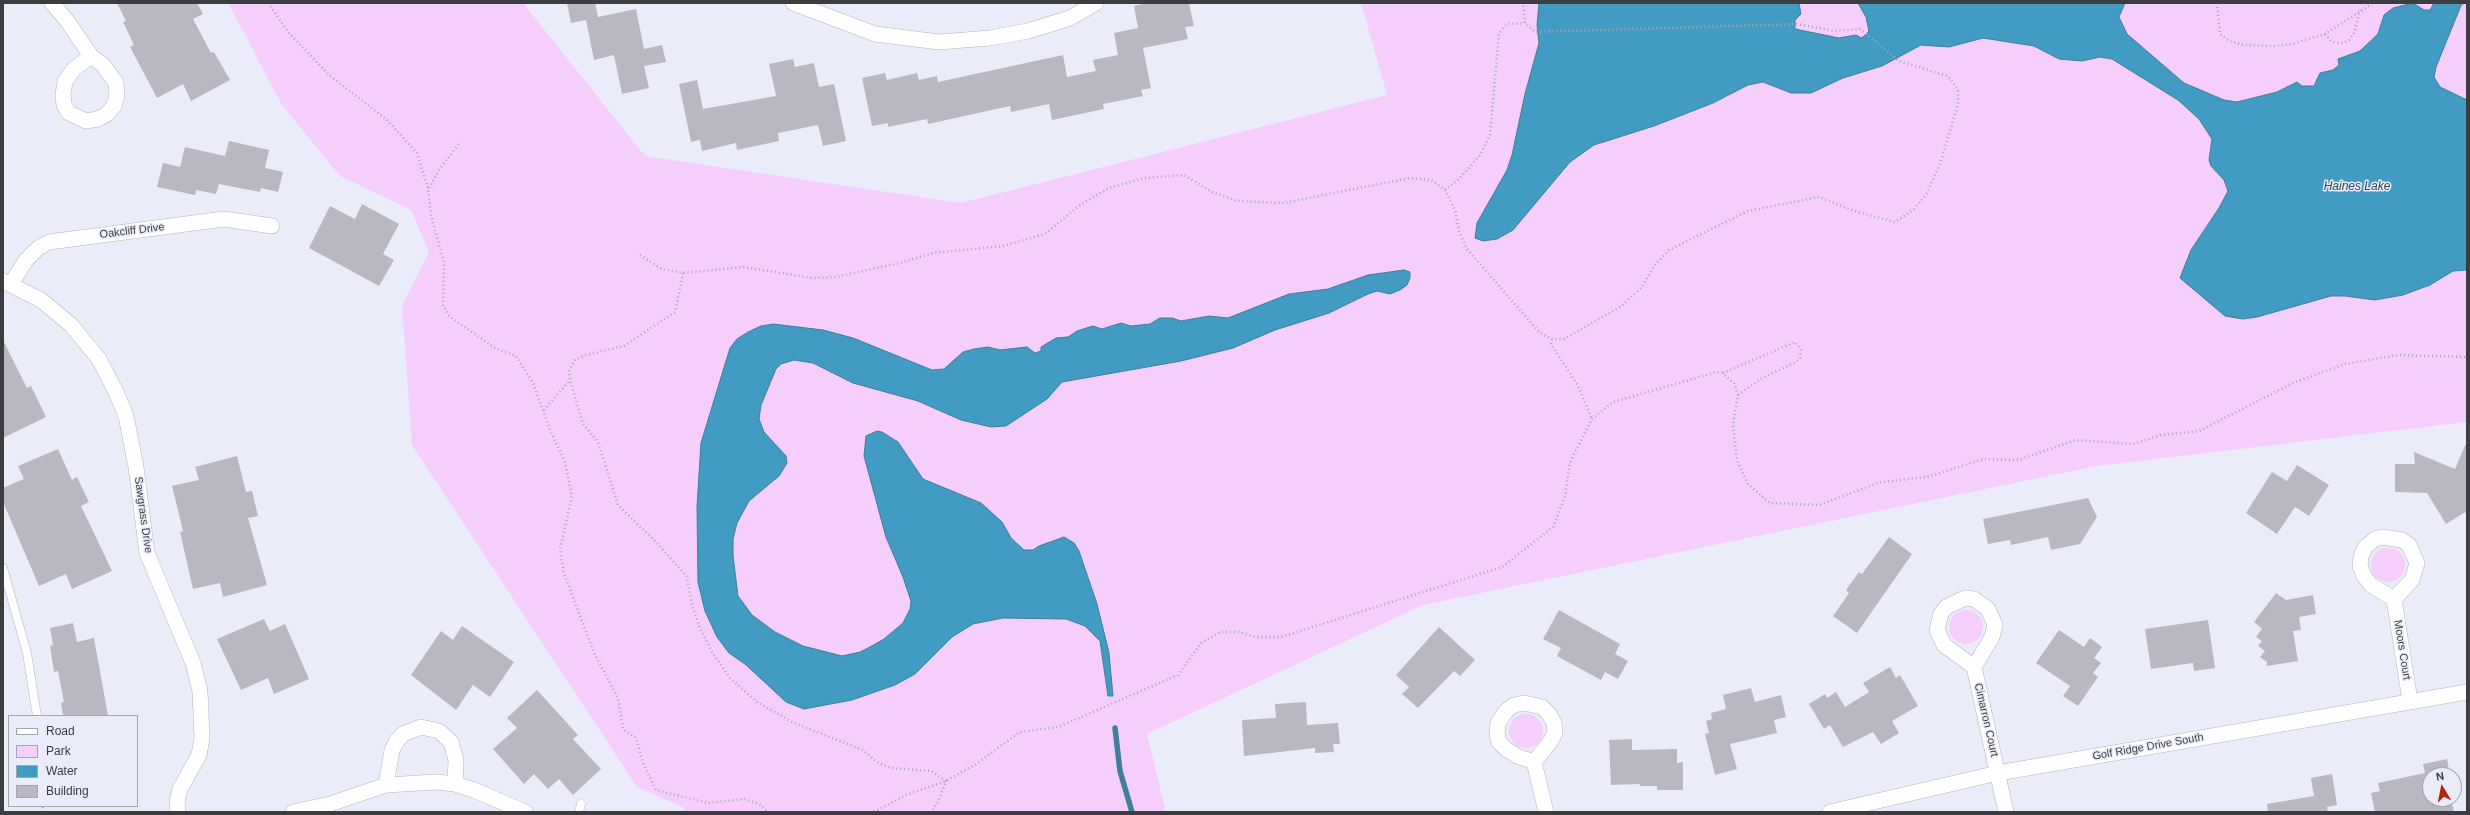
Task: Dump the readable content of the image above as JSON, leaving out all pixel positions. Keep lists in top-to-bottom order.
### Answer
{
  "streets": {
    "street": [
      "Oakcliff Drive",
      "Sawgrass Drive",
      "Moors Court",
      "Cimarron Court",
      "Golf Ridge Drive South"
    ]
  },
  "crossings": [
    ["Oakcliff Drive", "Sawgrass Drive"],
    ["Moors Court", "Golf Ridge Drive South"],
    ["Cimarron Court", "Golf Ridge Drive South"]
  ],
  "water": ["Haines Lake"],
  "legend": [
    "Road",
    "Park",
    "Water",
    "Building"
  ],
  "north": "top"
}
